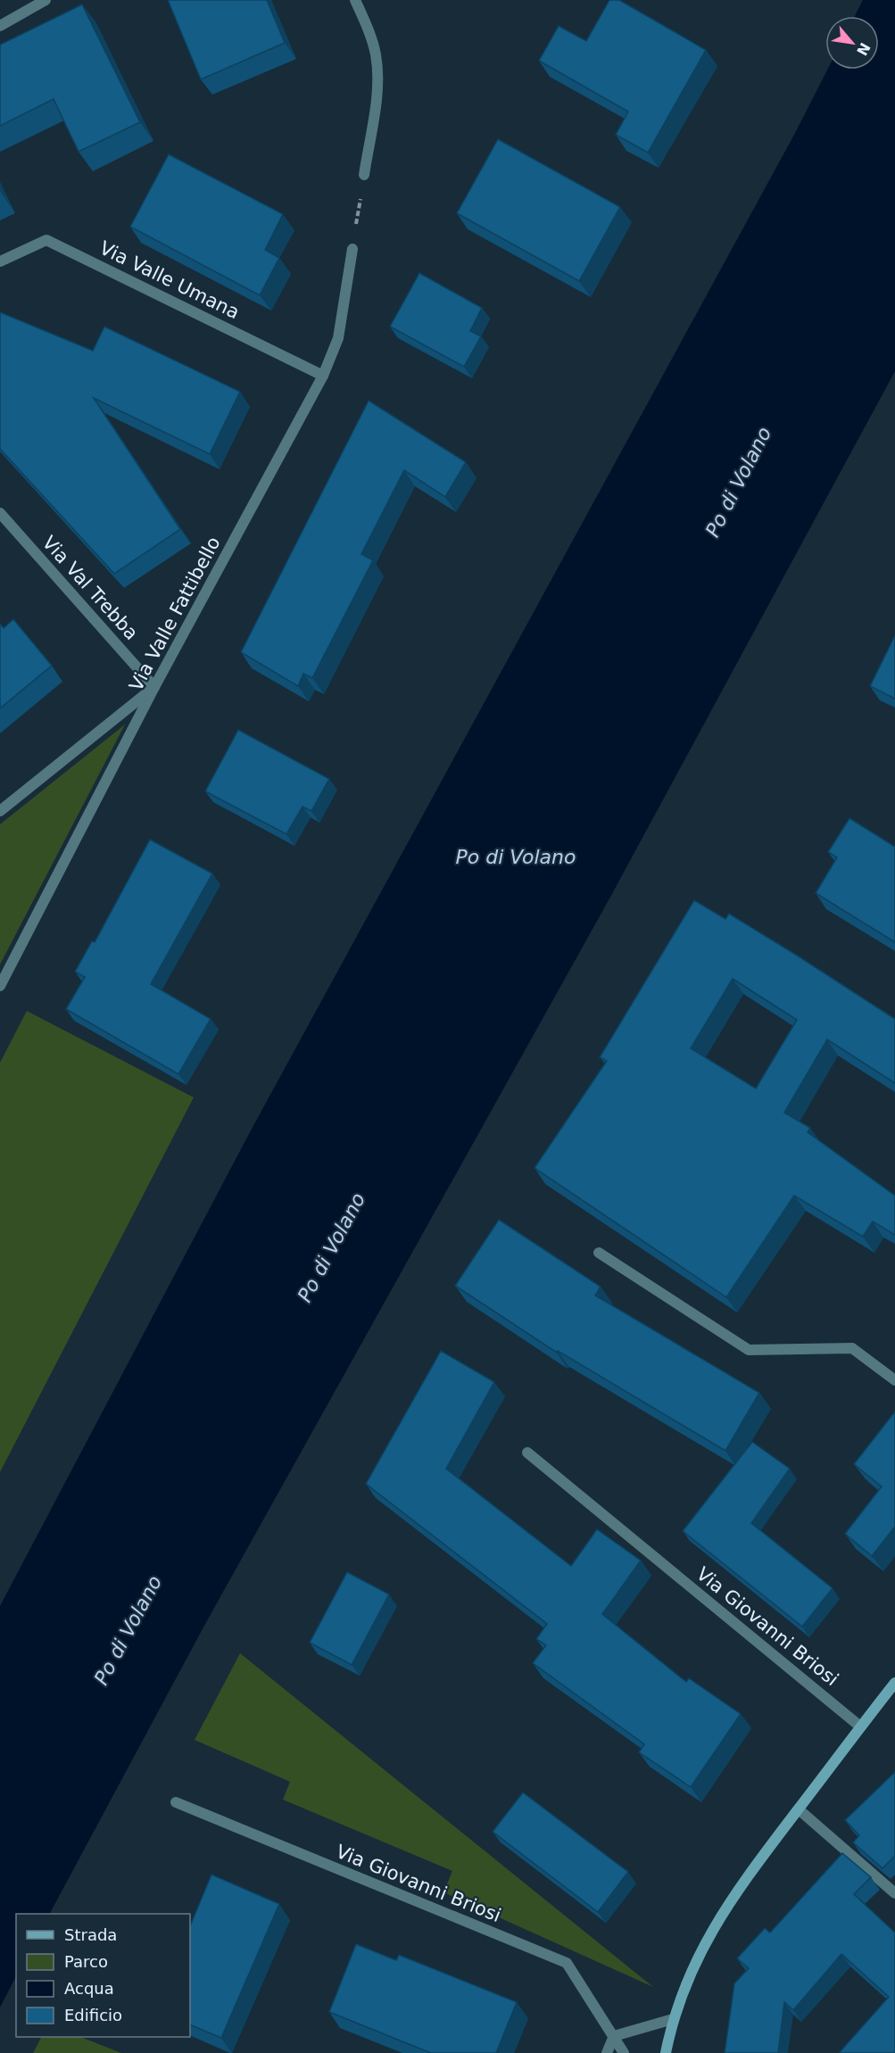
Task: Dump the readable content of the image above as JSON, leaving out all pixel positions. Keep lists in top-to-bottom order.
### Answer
{
  "streets": {
    "street": [
      "Via Valle Umana",
      "Via Val Trebba",
      "Via Valle Fattibello",
      "Via Giovanni Briosi"
    ]
  },
  "crossings": [
    ["Via Valle Umana", "Via Valle Fattibello"],
    ["Via Val Trebba", "Via Valle Fattibello"]
  ],
  "water": ["Po di Volano"],
  "legend": [
    "Strada",
    "Parco",
    "Acqua",
    "Edificio"
  ],
  "north": "bottom right"
}
